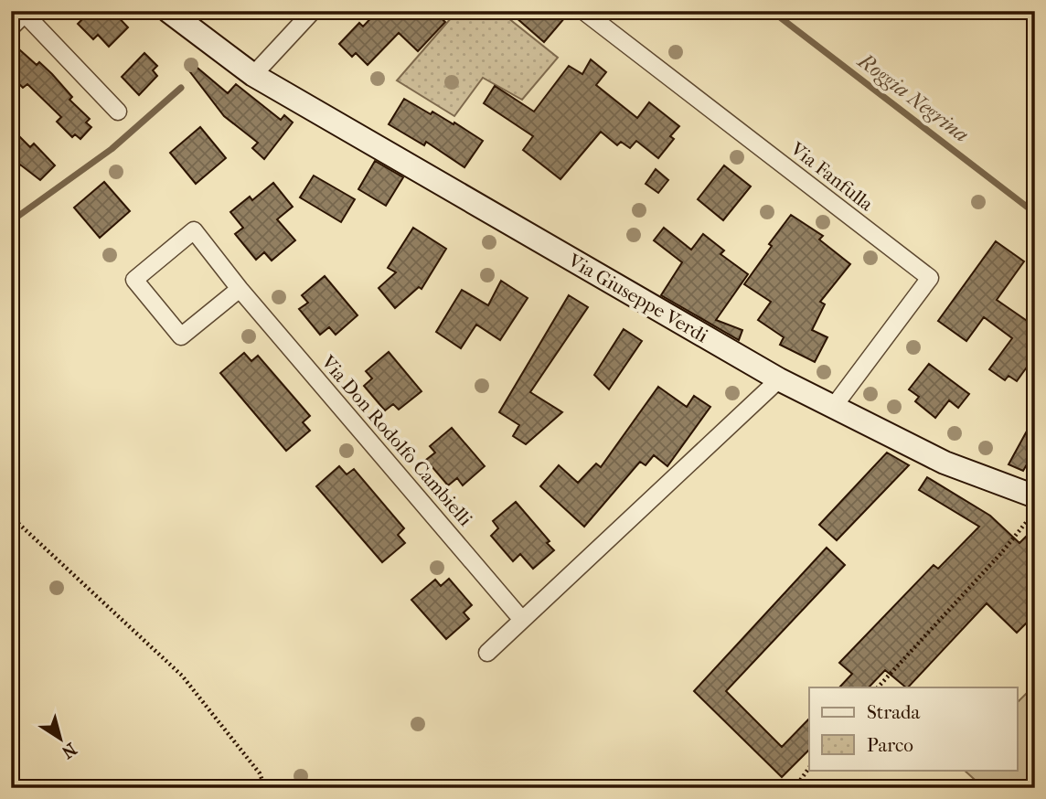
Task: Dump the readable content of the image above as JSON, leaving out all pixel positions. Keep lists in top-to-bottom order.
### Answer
{
  "streets": {
    "street": ["Via Fanfulla", "Via Giuseppe Verdi", "Via Don Rodolfo Cambielli"]
  },
  "crossings": [
    ["Via Fanfulla", "Via Giuseppe Verdi"]
  ],
  "water": ["Roggia Negrina"],
  "legend": ["Strada", "Parco"],
  "north": "bottom right"
}
